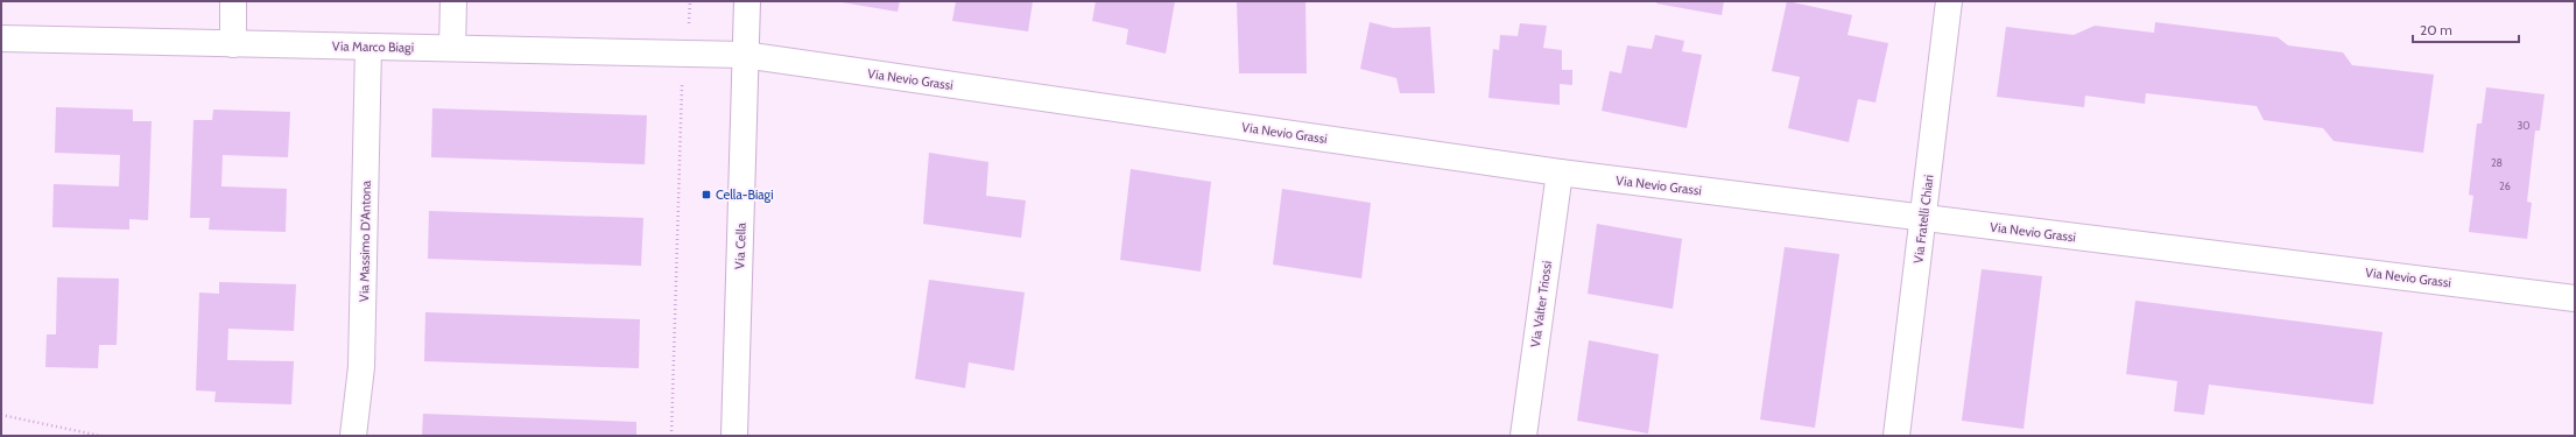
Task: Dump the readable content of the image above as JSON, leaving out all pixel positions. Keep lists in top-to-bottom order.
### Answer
{
  "streets": {
    "street": [
      "Via Marco Biagi",
      "Via Nevio Grassi",
      "Via Fratelli Chiari",
      "Via Massimo D'Antona",
      "Via Cella",
      "Via Valter Triossi"
    ]
  },
  "crossings": [
    ["Via Marco Biagi", "Via Nevio Grassi"],
    ["Via Marco Biagi", "Via Massimo D'Antona"],
    ["Via Marco Biagi", "Via Cella"],
    ["Via Nevio Grassi", "Via Fratelli Chiari"],
    ["Via Nevio Grassi", "Via Cella"],
    ["Via Nevio Grassi", "Via Valter Triossi"]
  ],
  "places": {
    "transit": ["Cella-Biagi"]
  },
  "house_numbers": ["30", "28", "26"],
  "scale_bar": "20 m"
}
